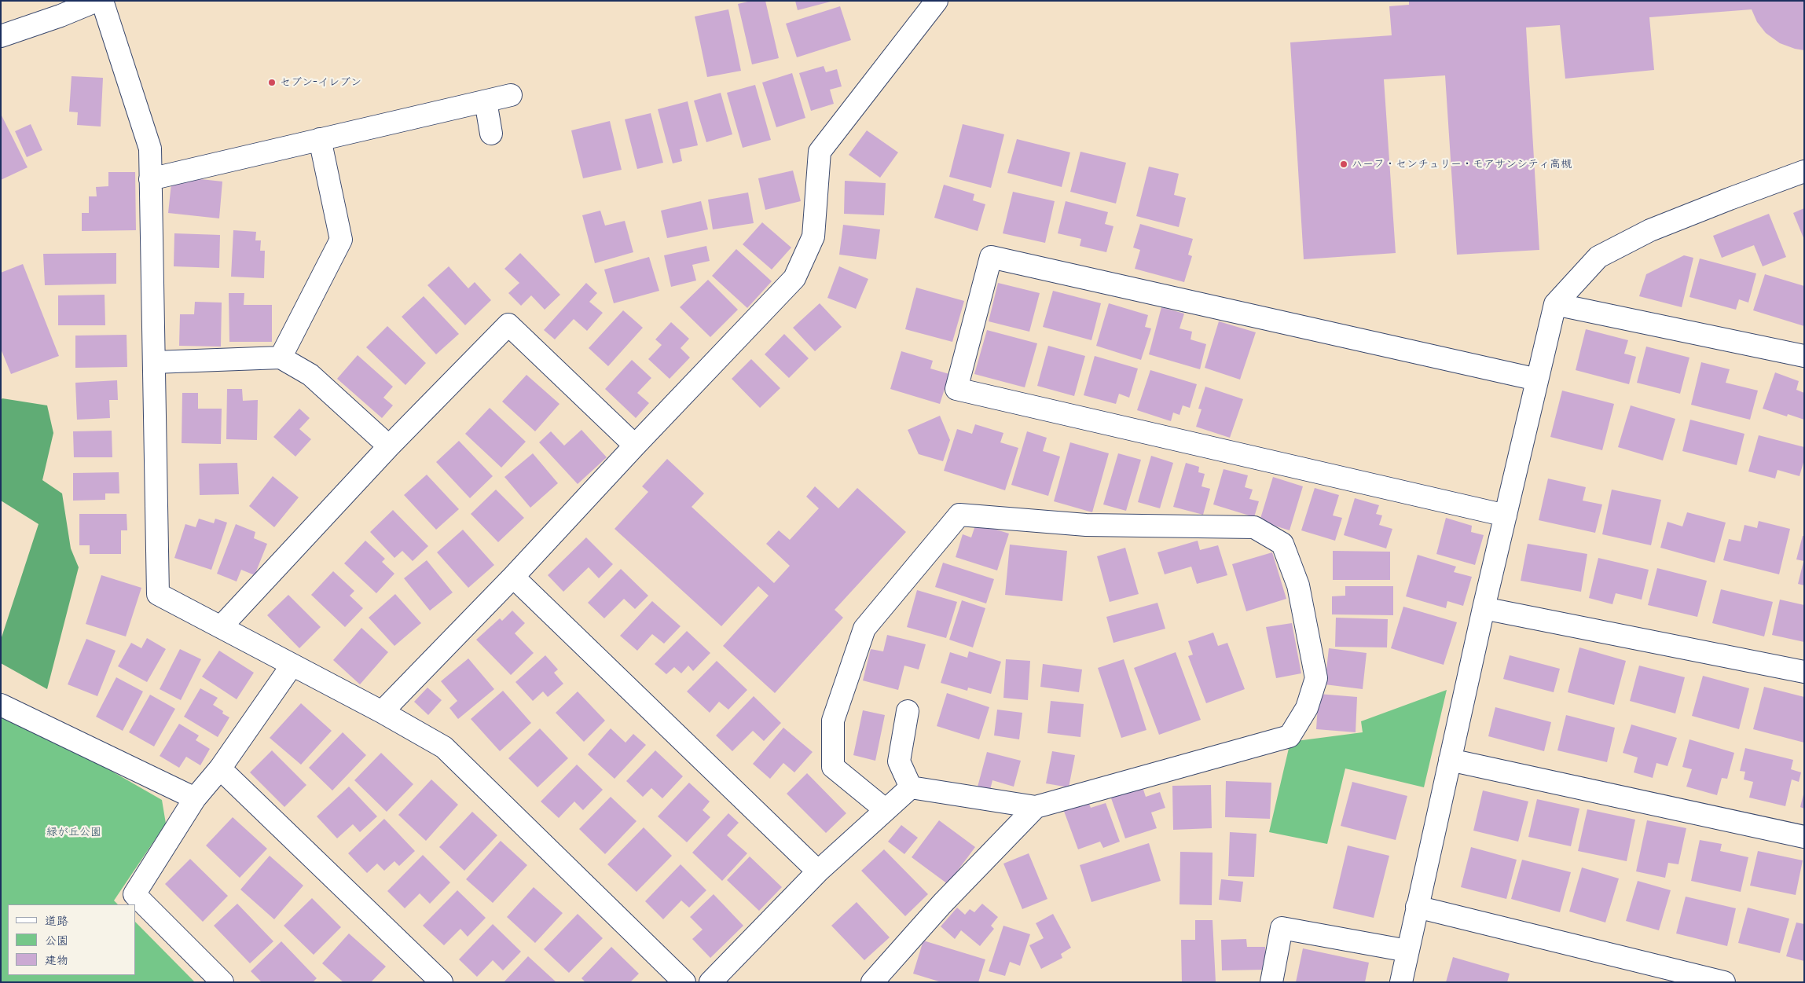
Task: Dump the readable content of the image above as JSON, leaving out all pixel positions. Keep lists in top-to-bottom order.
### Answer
{
  "parks": ["緑が丘公園"],
  "places": ["セブン-イレブン", "ハーフ・センチュリー・モアサンシティ高槻"],
  "legend": ["道路", "公園", "建物"]
}
